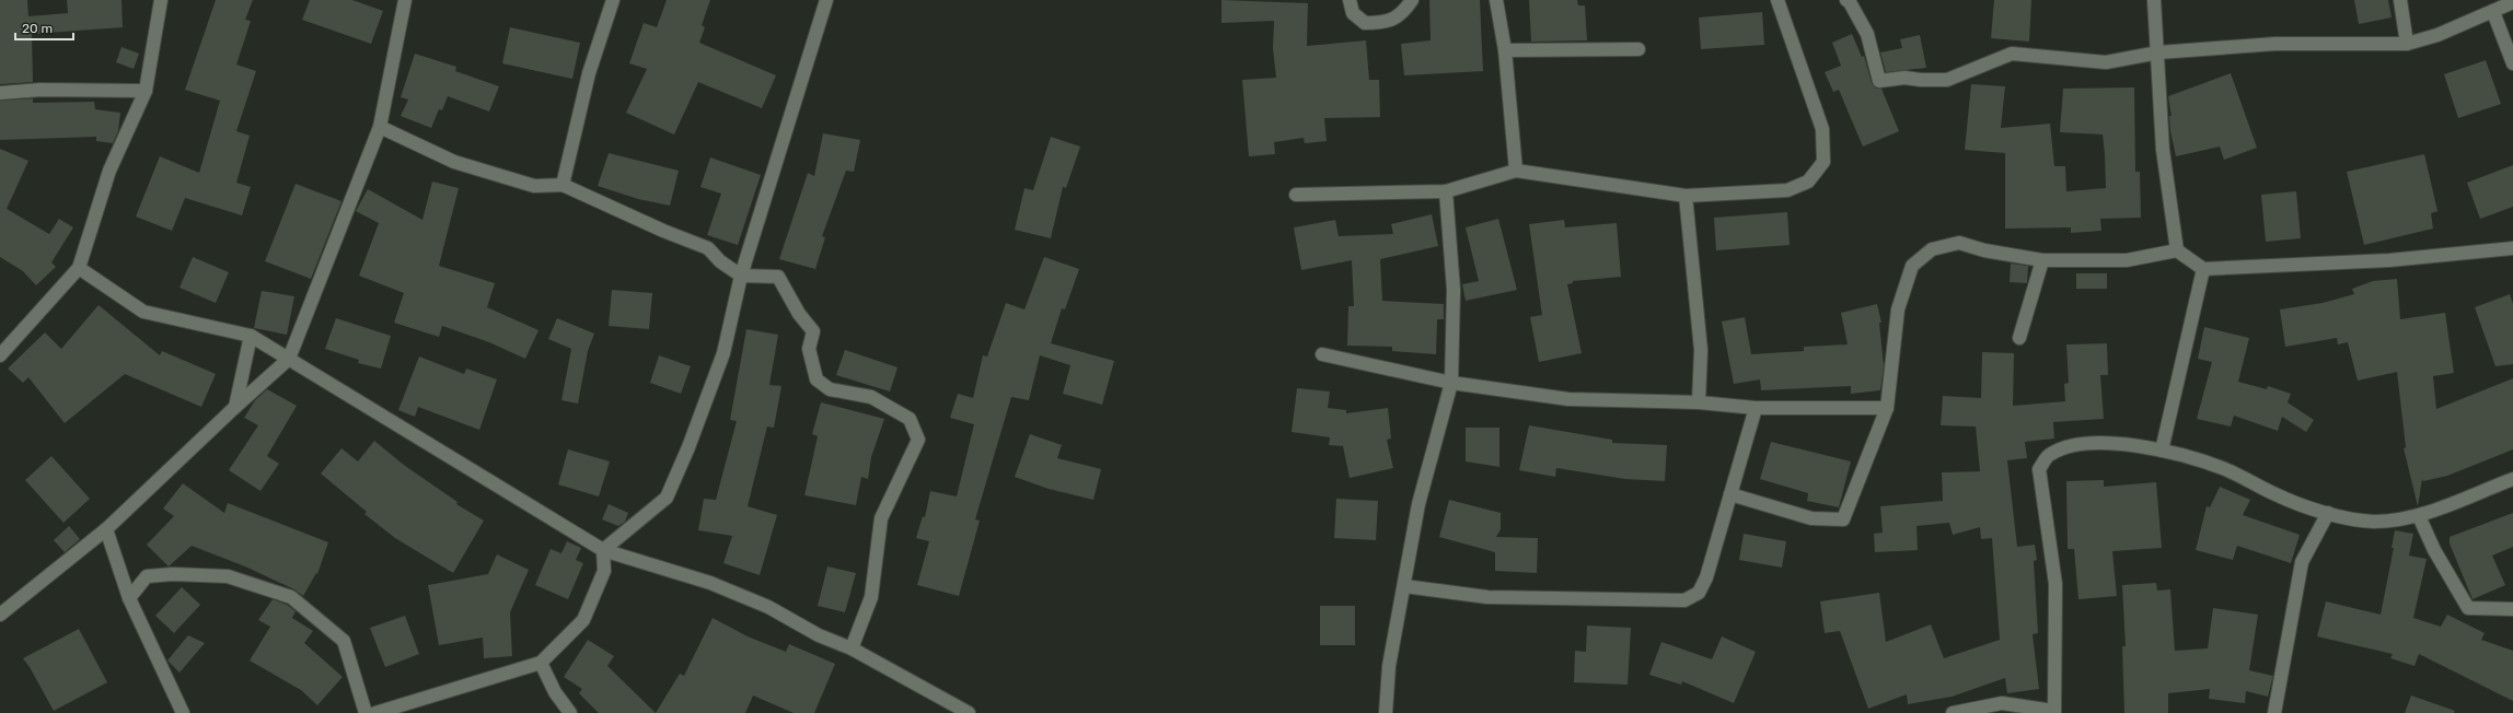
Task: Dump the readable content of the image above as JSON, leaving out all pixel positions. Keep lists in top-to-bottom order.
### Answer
{
  "scale_bar": "20 m"
}
